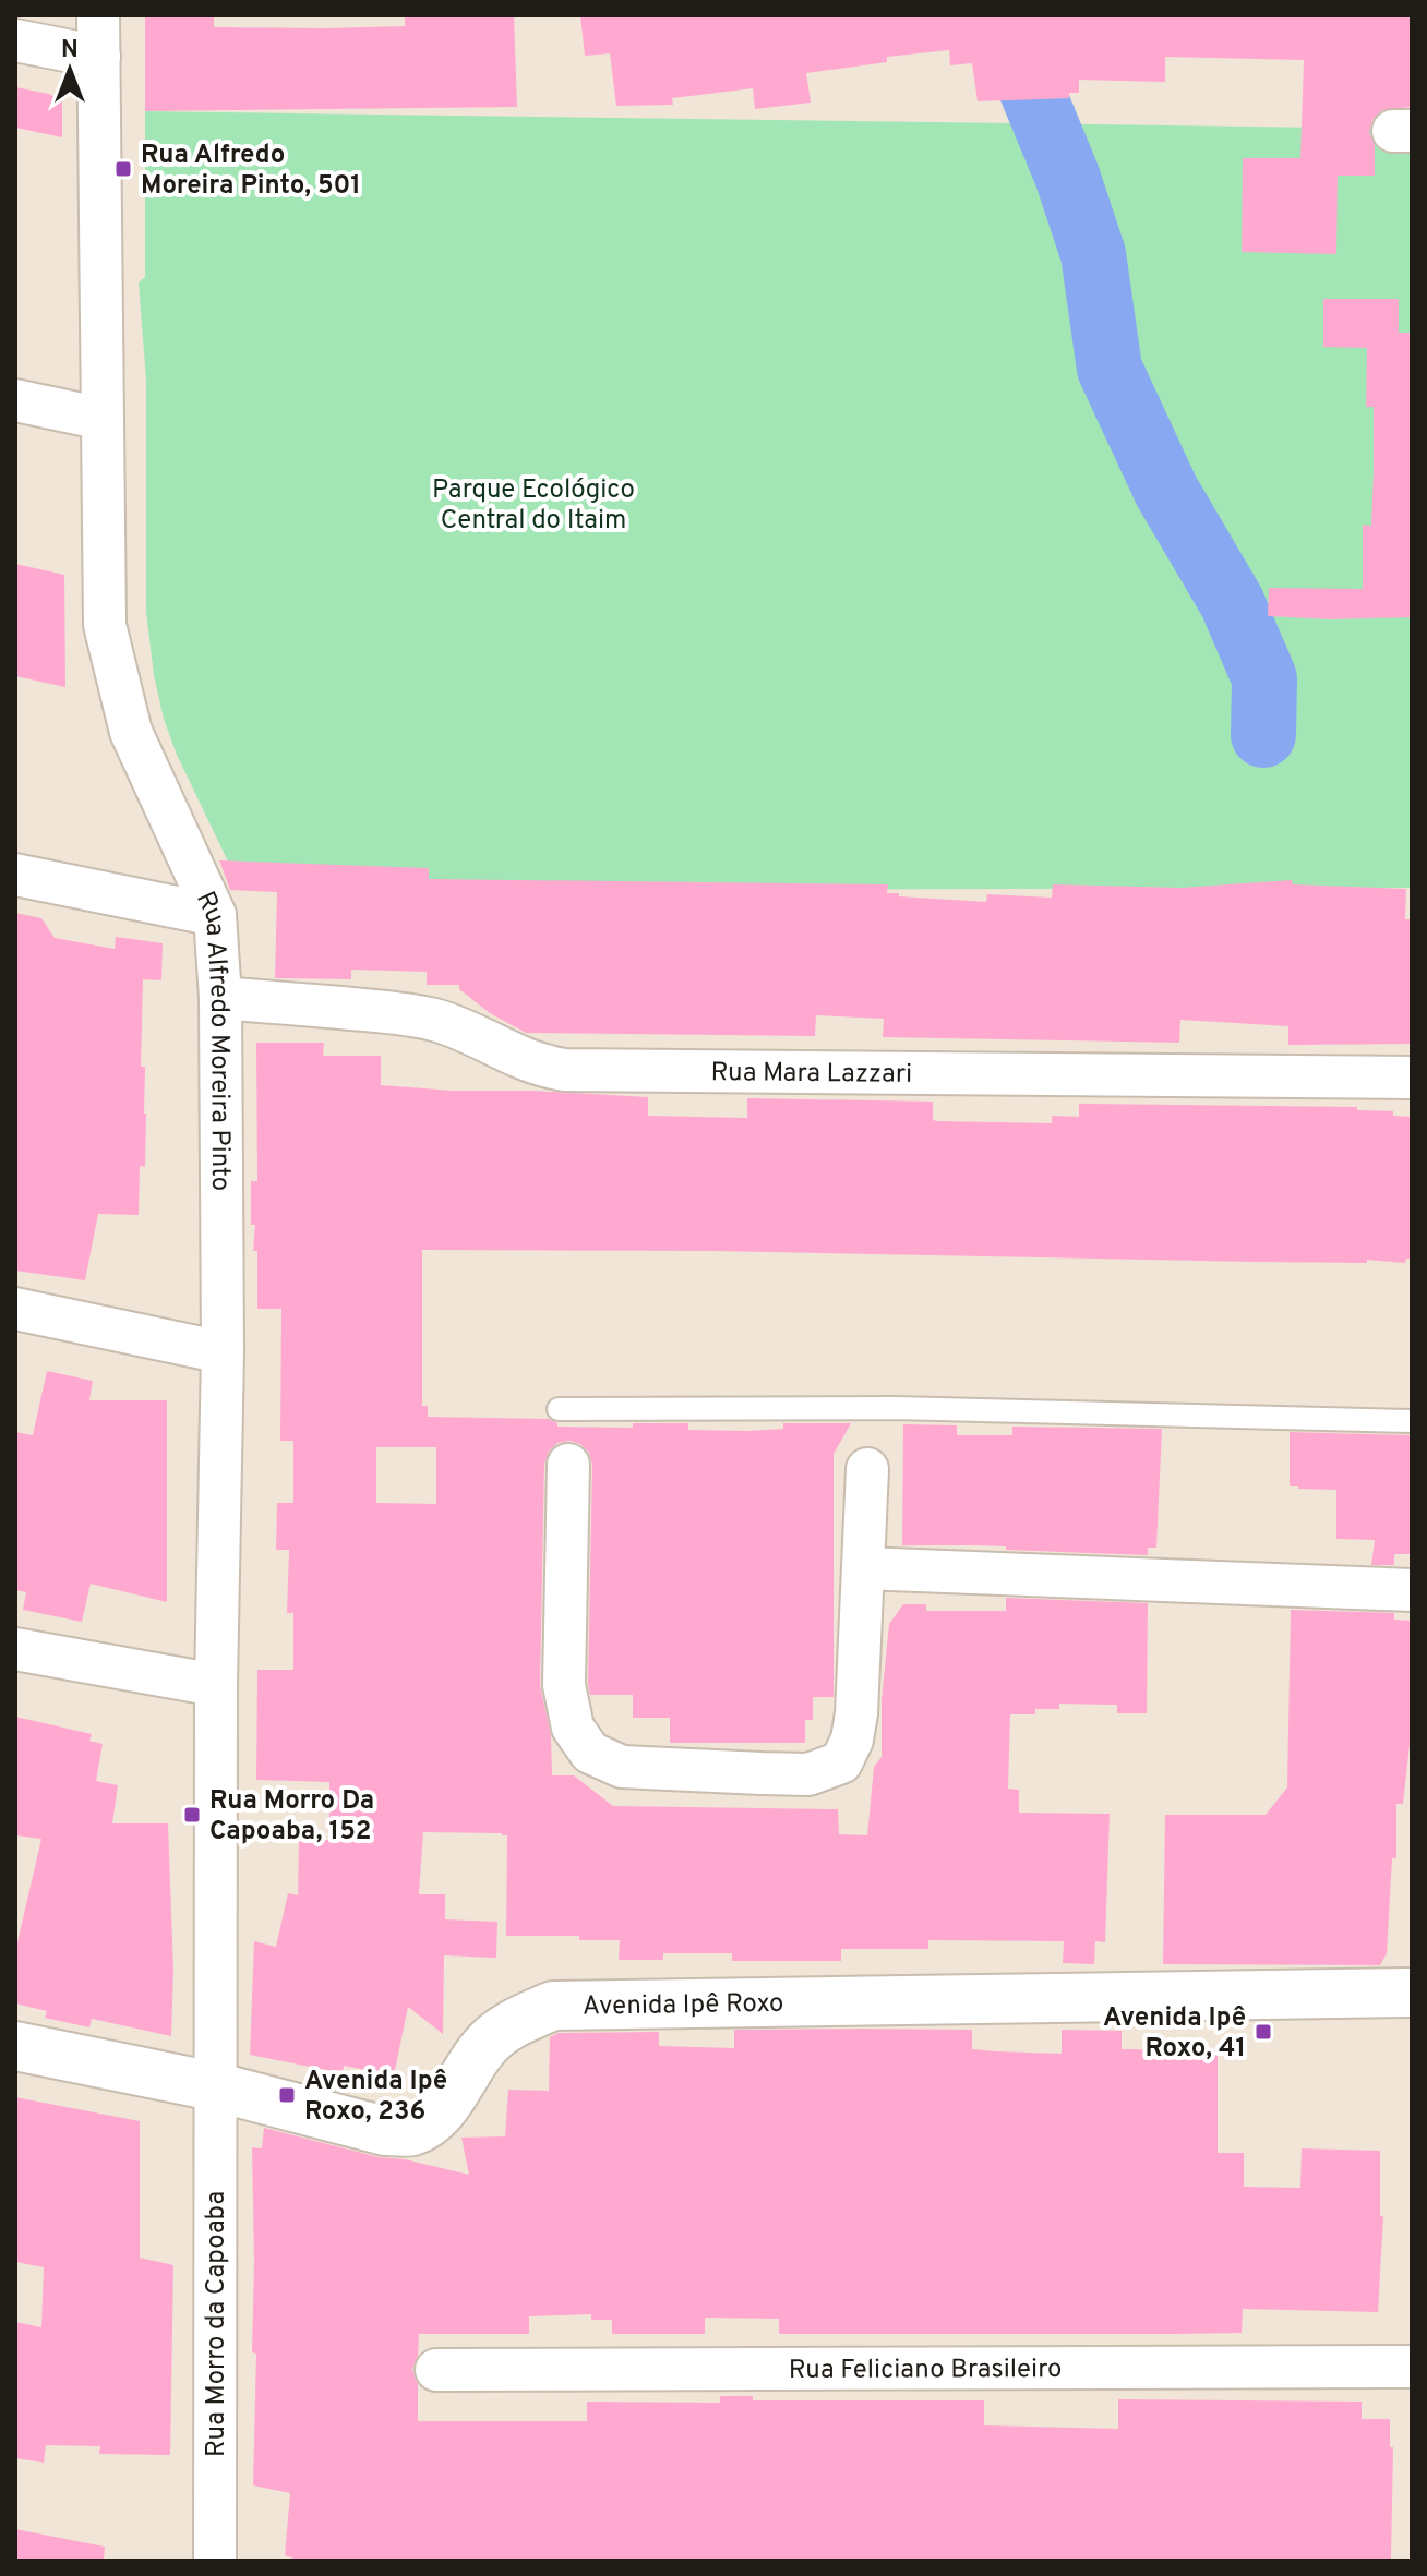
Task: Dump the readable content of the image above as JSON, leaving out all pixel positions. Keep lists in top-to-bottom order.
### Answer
{
  "streets": {
    "street": [
      "Rua Alfredo Moreira Pinto",
      "Rua Mara Lazzari",
      "Avenida Ipê Roxo",
      "Rua Morro da Capoaba",
      "Rua Feliciano Brasileiro"
    ]
  },
  "crossings": [
    ["Rua Alfredo Moreira Pinto", "Rua Mara Lazzari"],
    ["Rua Alfredo Moreira Pinto", "Avenida Ipê Roxo"],
    ["Rua Alfredo Moreira Pinto", "Rua Morro da Capoaba"],
    ["Avenida Ipê Roxo", "Rua Morro da Capoaba"]
  ],
  "parks": ["Parque Ecológico Central do Itaim"],
  "places": {
    "transit": [
      "Rua Alfredo Moreira Pinto, 501",
      "Rua Morro Da Capoaba, 152",
      "Avenida Ipê Roxo, 41",
      "Avenida Ipê Roxo, 236"
    ]
  },
  "north": "top"
}
